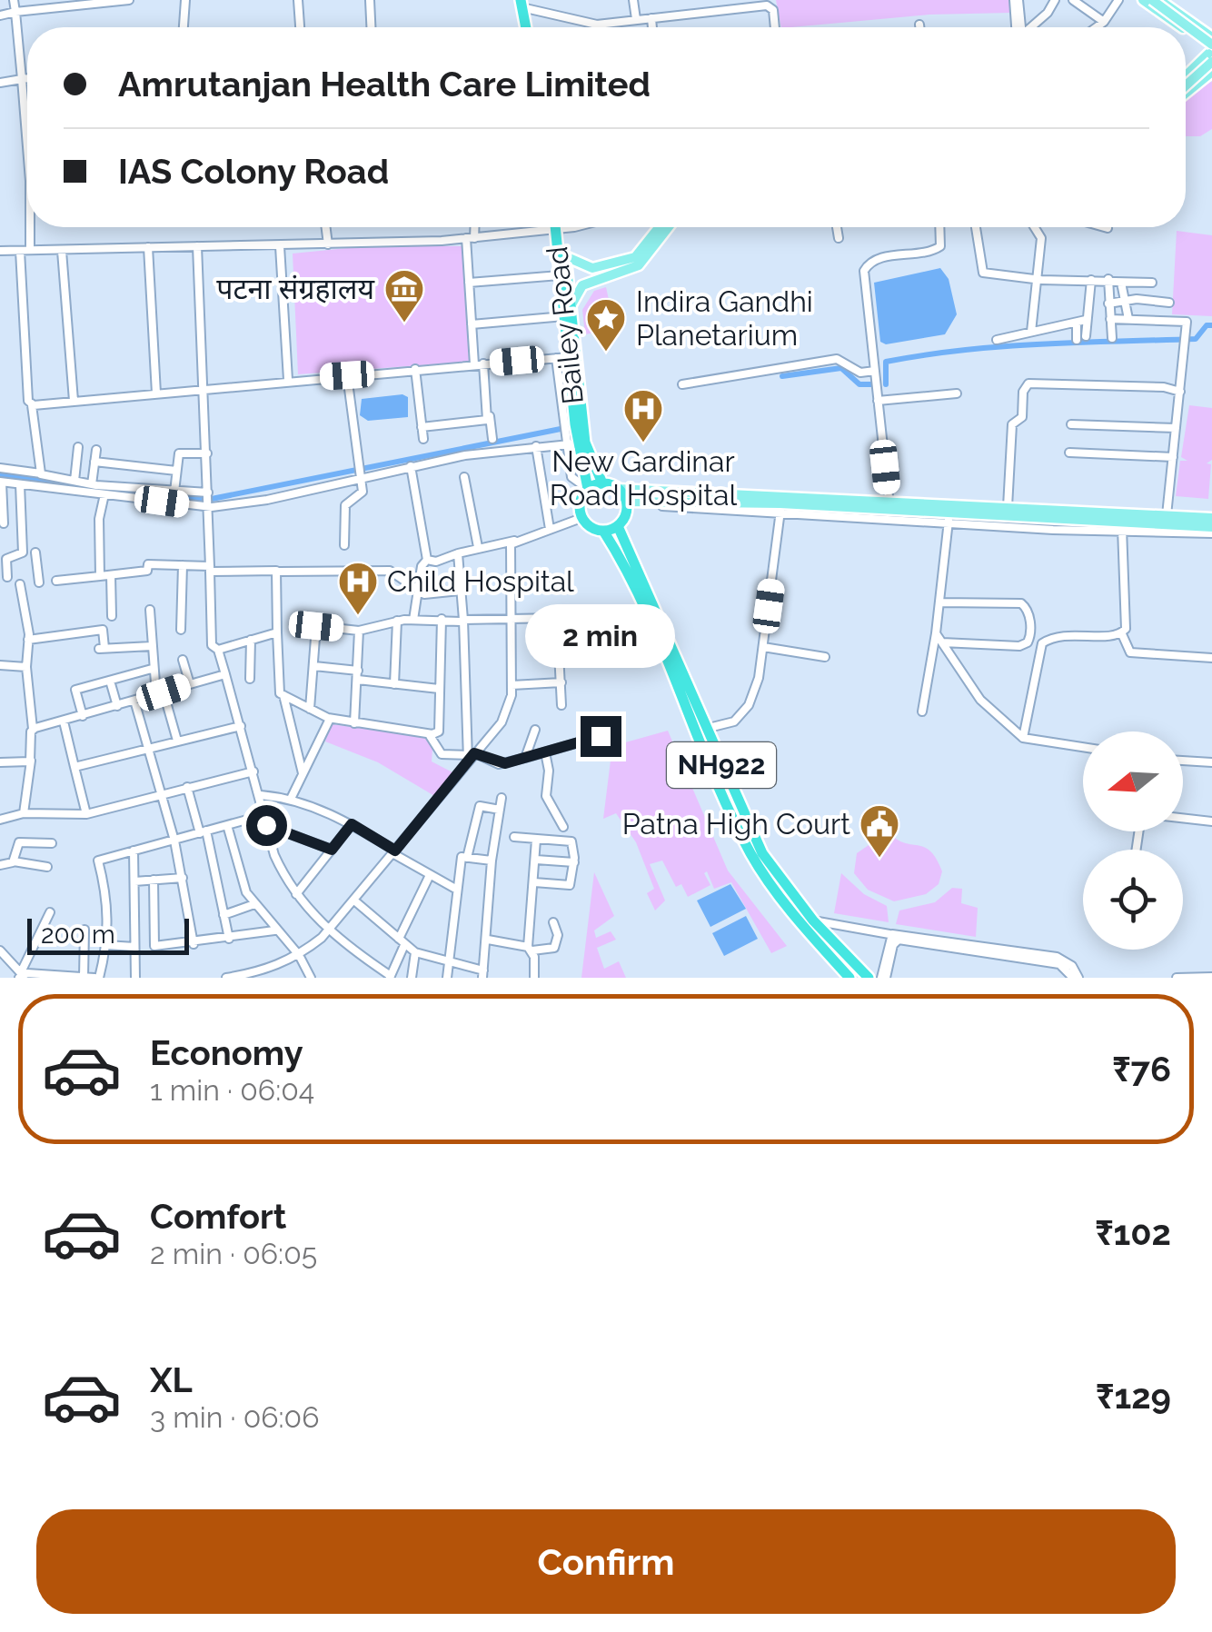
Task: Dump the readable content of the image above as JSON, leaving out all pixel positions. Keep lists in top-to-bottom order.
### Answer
{
  "streets": {
    "highway": ["Bailey Road", "NH922"]
  },
  "crossings": [
    ["Bailey Road", "NH922"]
  ],
  "places": {
    "museum": ["पटना संग्रहालय"],
    "place": ["Indira Gandhi Planetarium"],
    "hospital": ["New Gardinar Road Hospital", "Child Hospital"],
    "public building": ["Patna High Court"]
  },
  "scale_bar": "200 m",
  "north": "left",
  "page": {
    "banner": ["Amrutanjan Health Care Limited", "IAS Colony Road"],
    "bubble": "2 min",
    "scale": "200 m",
    "list": [
      {
        "name": "Economy",
        "note": "1 min · 06:04",
        "value": "₹76"
      },
      {
        "name": "Comfort",
        "note": "2 min · 06:05",
        "value": "₹102"
      },
      {
        "name": "XL",
        "note": "3 min · 06:06",
        "value": "₹129"
      }
    ],
    "buttons": "Confirm"
  }
}
